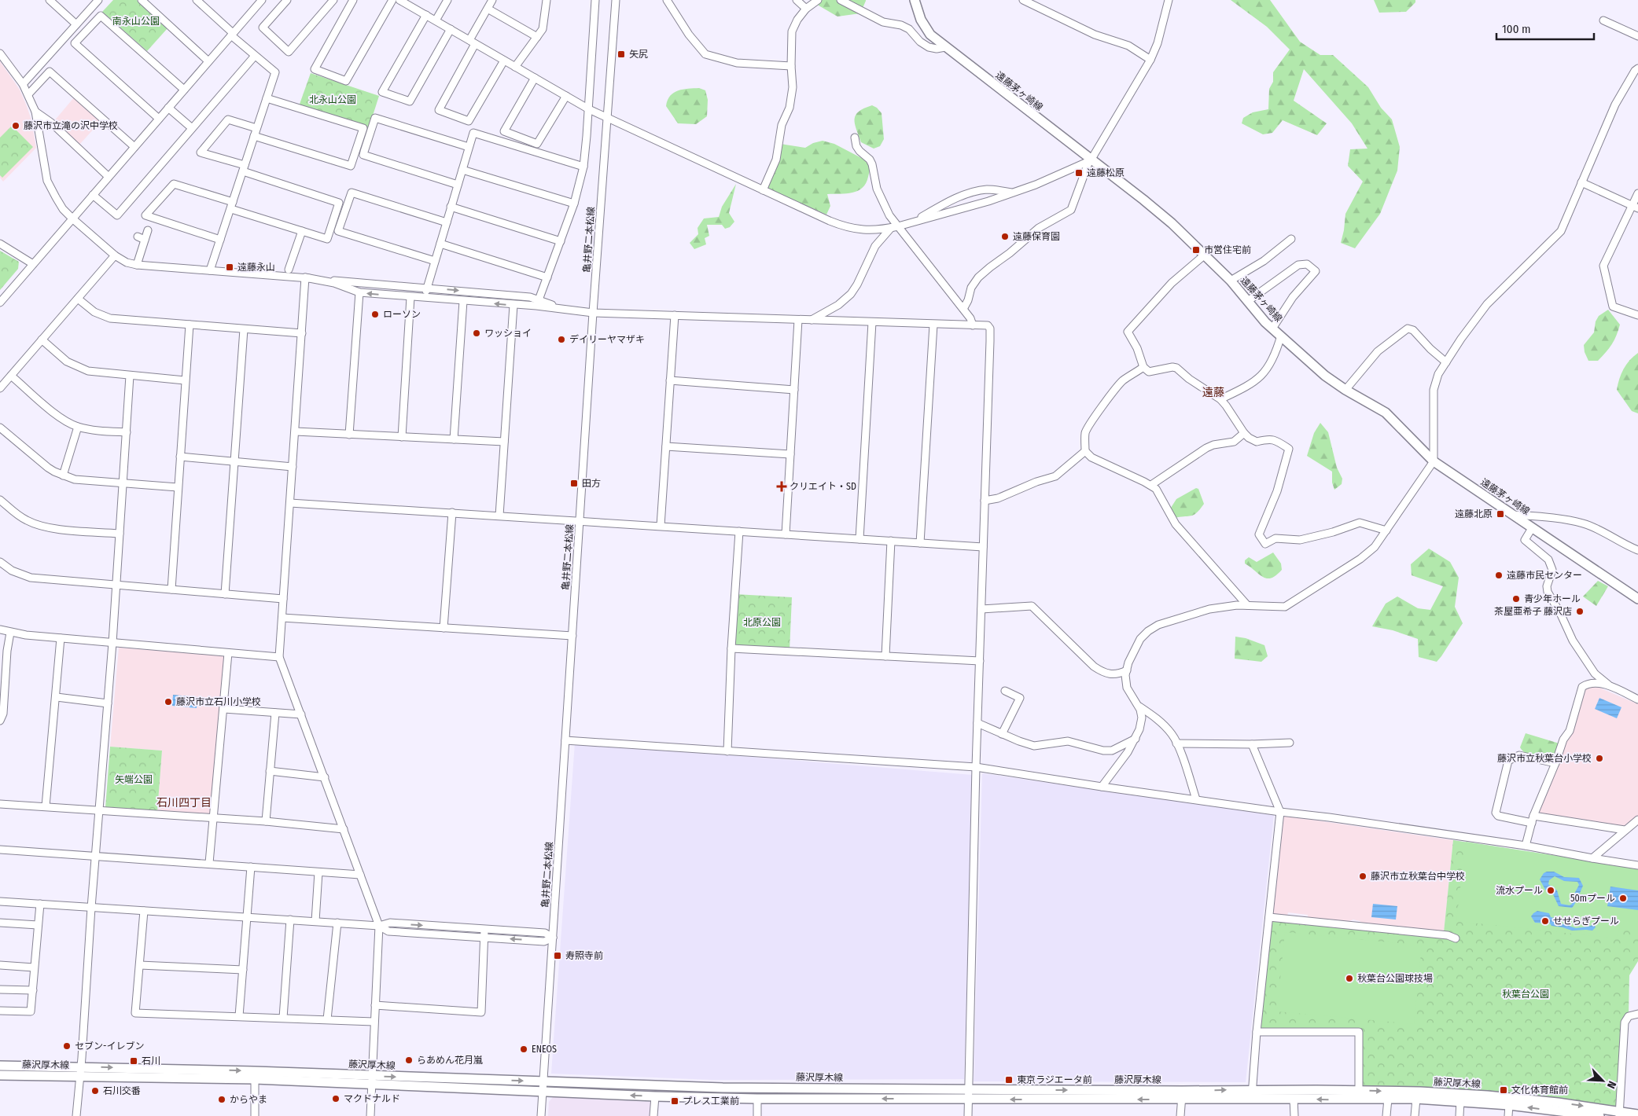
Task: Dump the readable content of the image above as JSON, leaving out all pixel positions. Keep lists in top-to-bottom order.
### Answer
{
  "streets": {
    "main road": ["遠藤茅ヶ崎線", "藤沢厚木線"],
    "street": ["亀井野二本松線"]
  },
  "crossings": [
    ["亀井野二本松線", "藤沢厚木線"]
  ],
  "districts": ["遠藤", "石川四丁目"],
  "parks": [
    "南永山公園",
    "北永山公園",
    "北原公園",
    "矢端公園",
    "秋葉台公園"
  ],
  "places": {
    "transit": [
      "矢尻",
      "遠藤松原",
      "市営住宅前",
      "遠藤永山",
      "田方",
      "遠藤北原",
      "寿照寺前",
      "石川",
      "東京ラジエータ前",
      "文化体育館前",
      "プレス工業前"
    ],
    "other": [
      "藤沢市立滝の沢中学校",
      "遠藤保育園",
      "ローソン",
      "ワッショイ",
      "デイリーヤマザキ",
      "遠藤市民センター",
      "青少年ホール",
      "茶屋亜希子 藤沢店",
      "藤沢市立石川小学校",
      "藤沢市立秋葉台小学校",
      "藤沢市立秋葉台中学校",
      "流水プール",
      "50mプール",
      "せせらぎプール",
      "秋葉台公園球技場",
      "セブン-イレブン",
      "ENEOS",
      "らあめん花月嵐",
      "石川交番",
      "マクドナルド",
      "からやま"
    ],
    "health": ["クリエイト・SD"]
  },
  "scale_bar": "100 m",
  "north": "bottom right"
}
